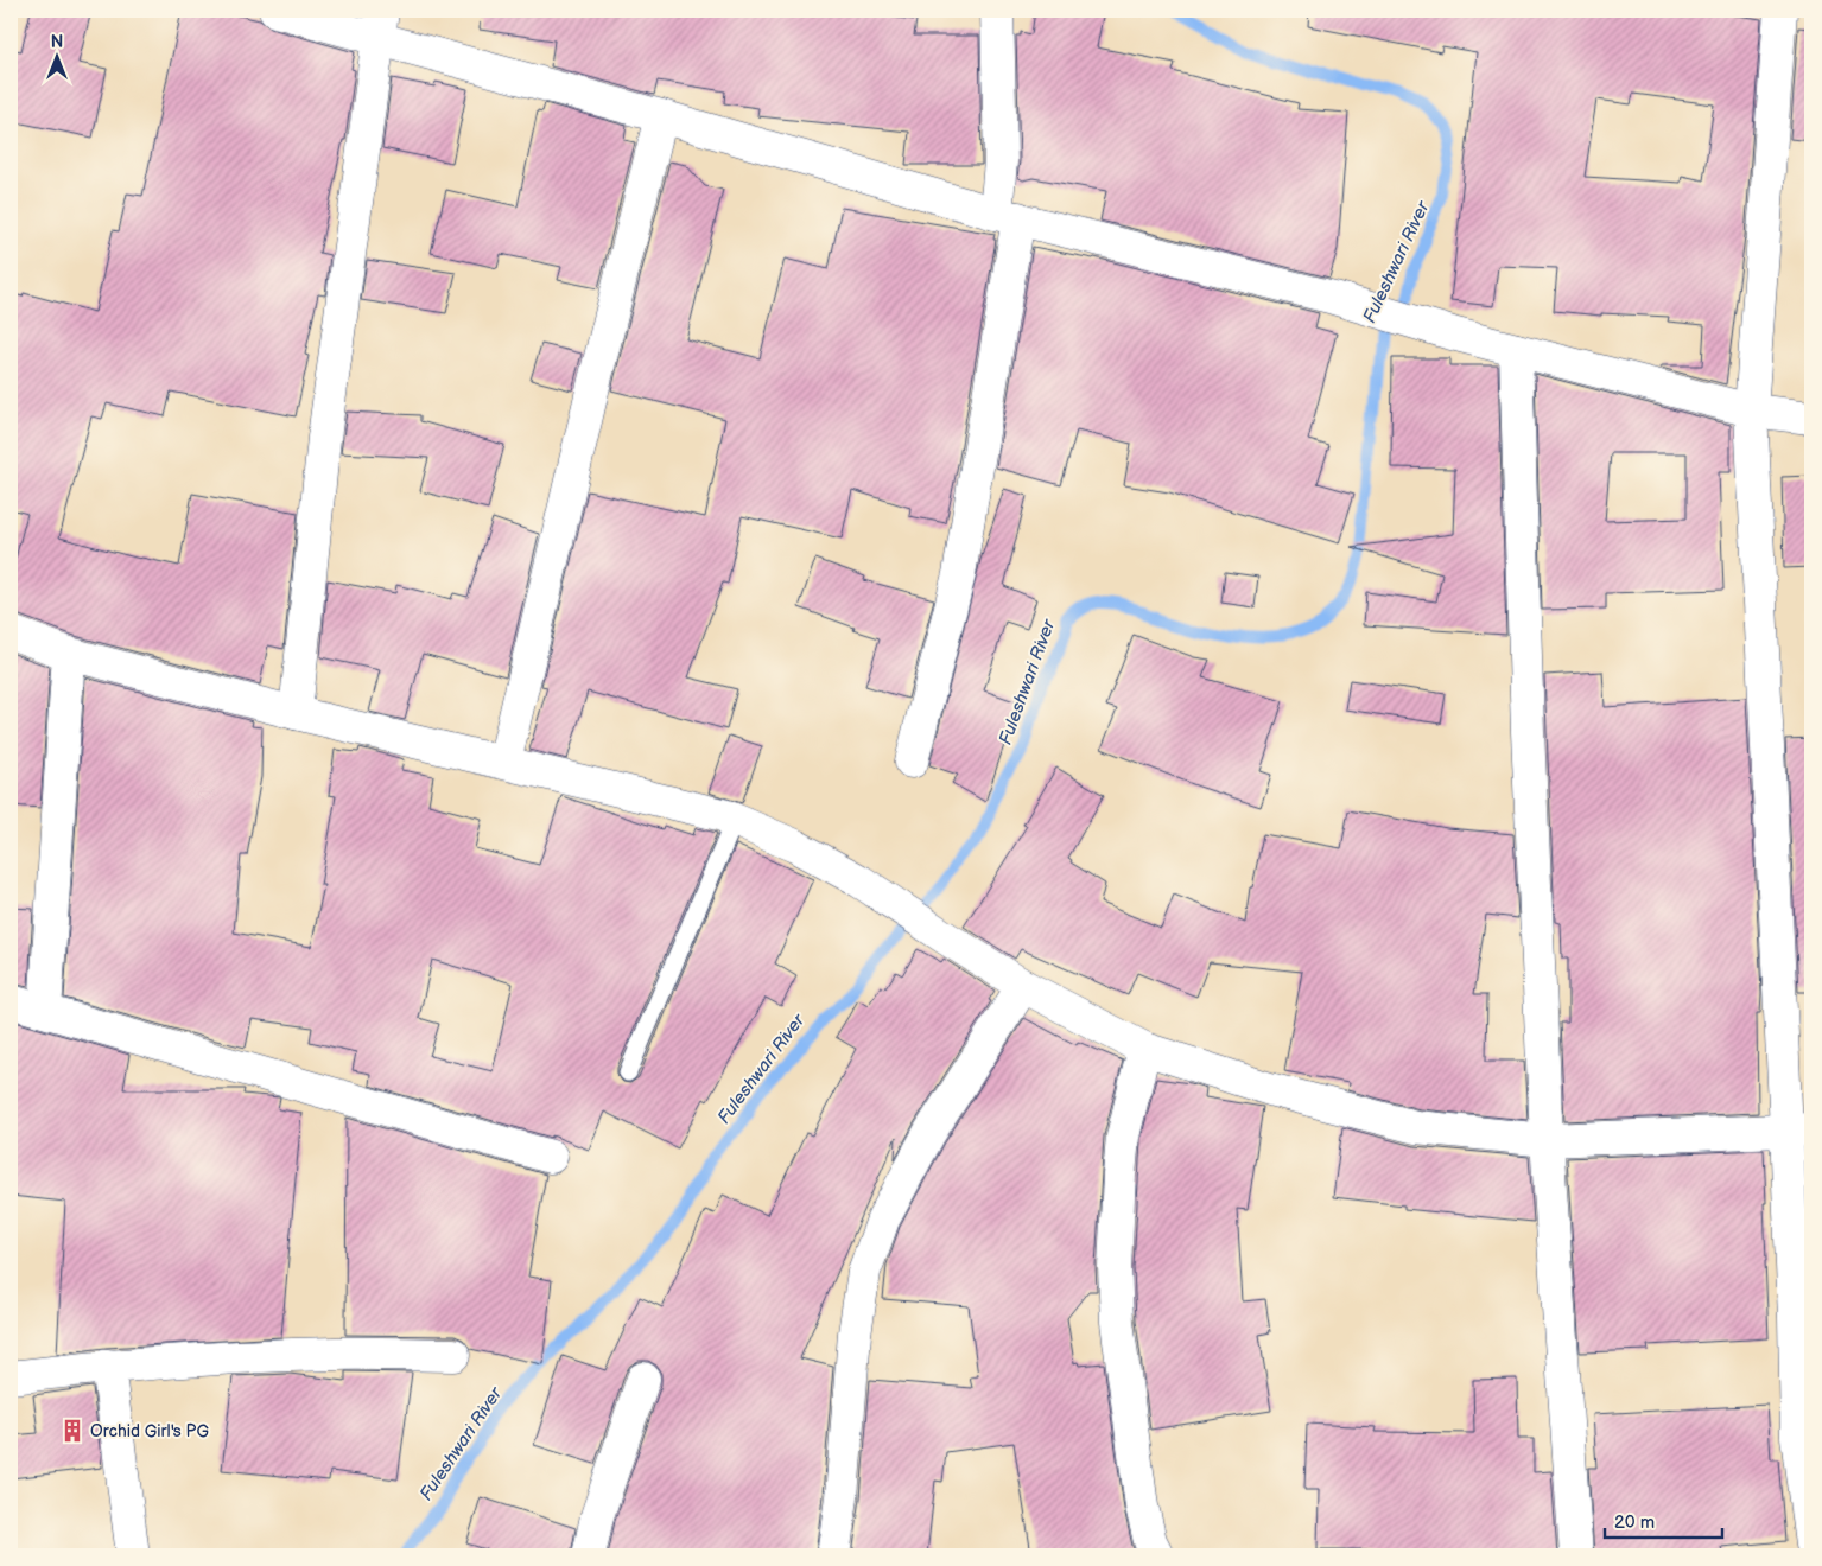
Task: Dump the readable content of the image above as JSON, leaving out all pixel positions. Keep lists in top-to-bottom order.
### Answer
{
  "water": ["Fuleshwari River"],
  "places": {
    "building": ["Orchid Girl's PG"]
  },
  "scale_bar": "20 m",
  "north": "top"
}
